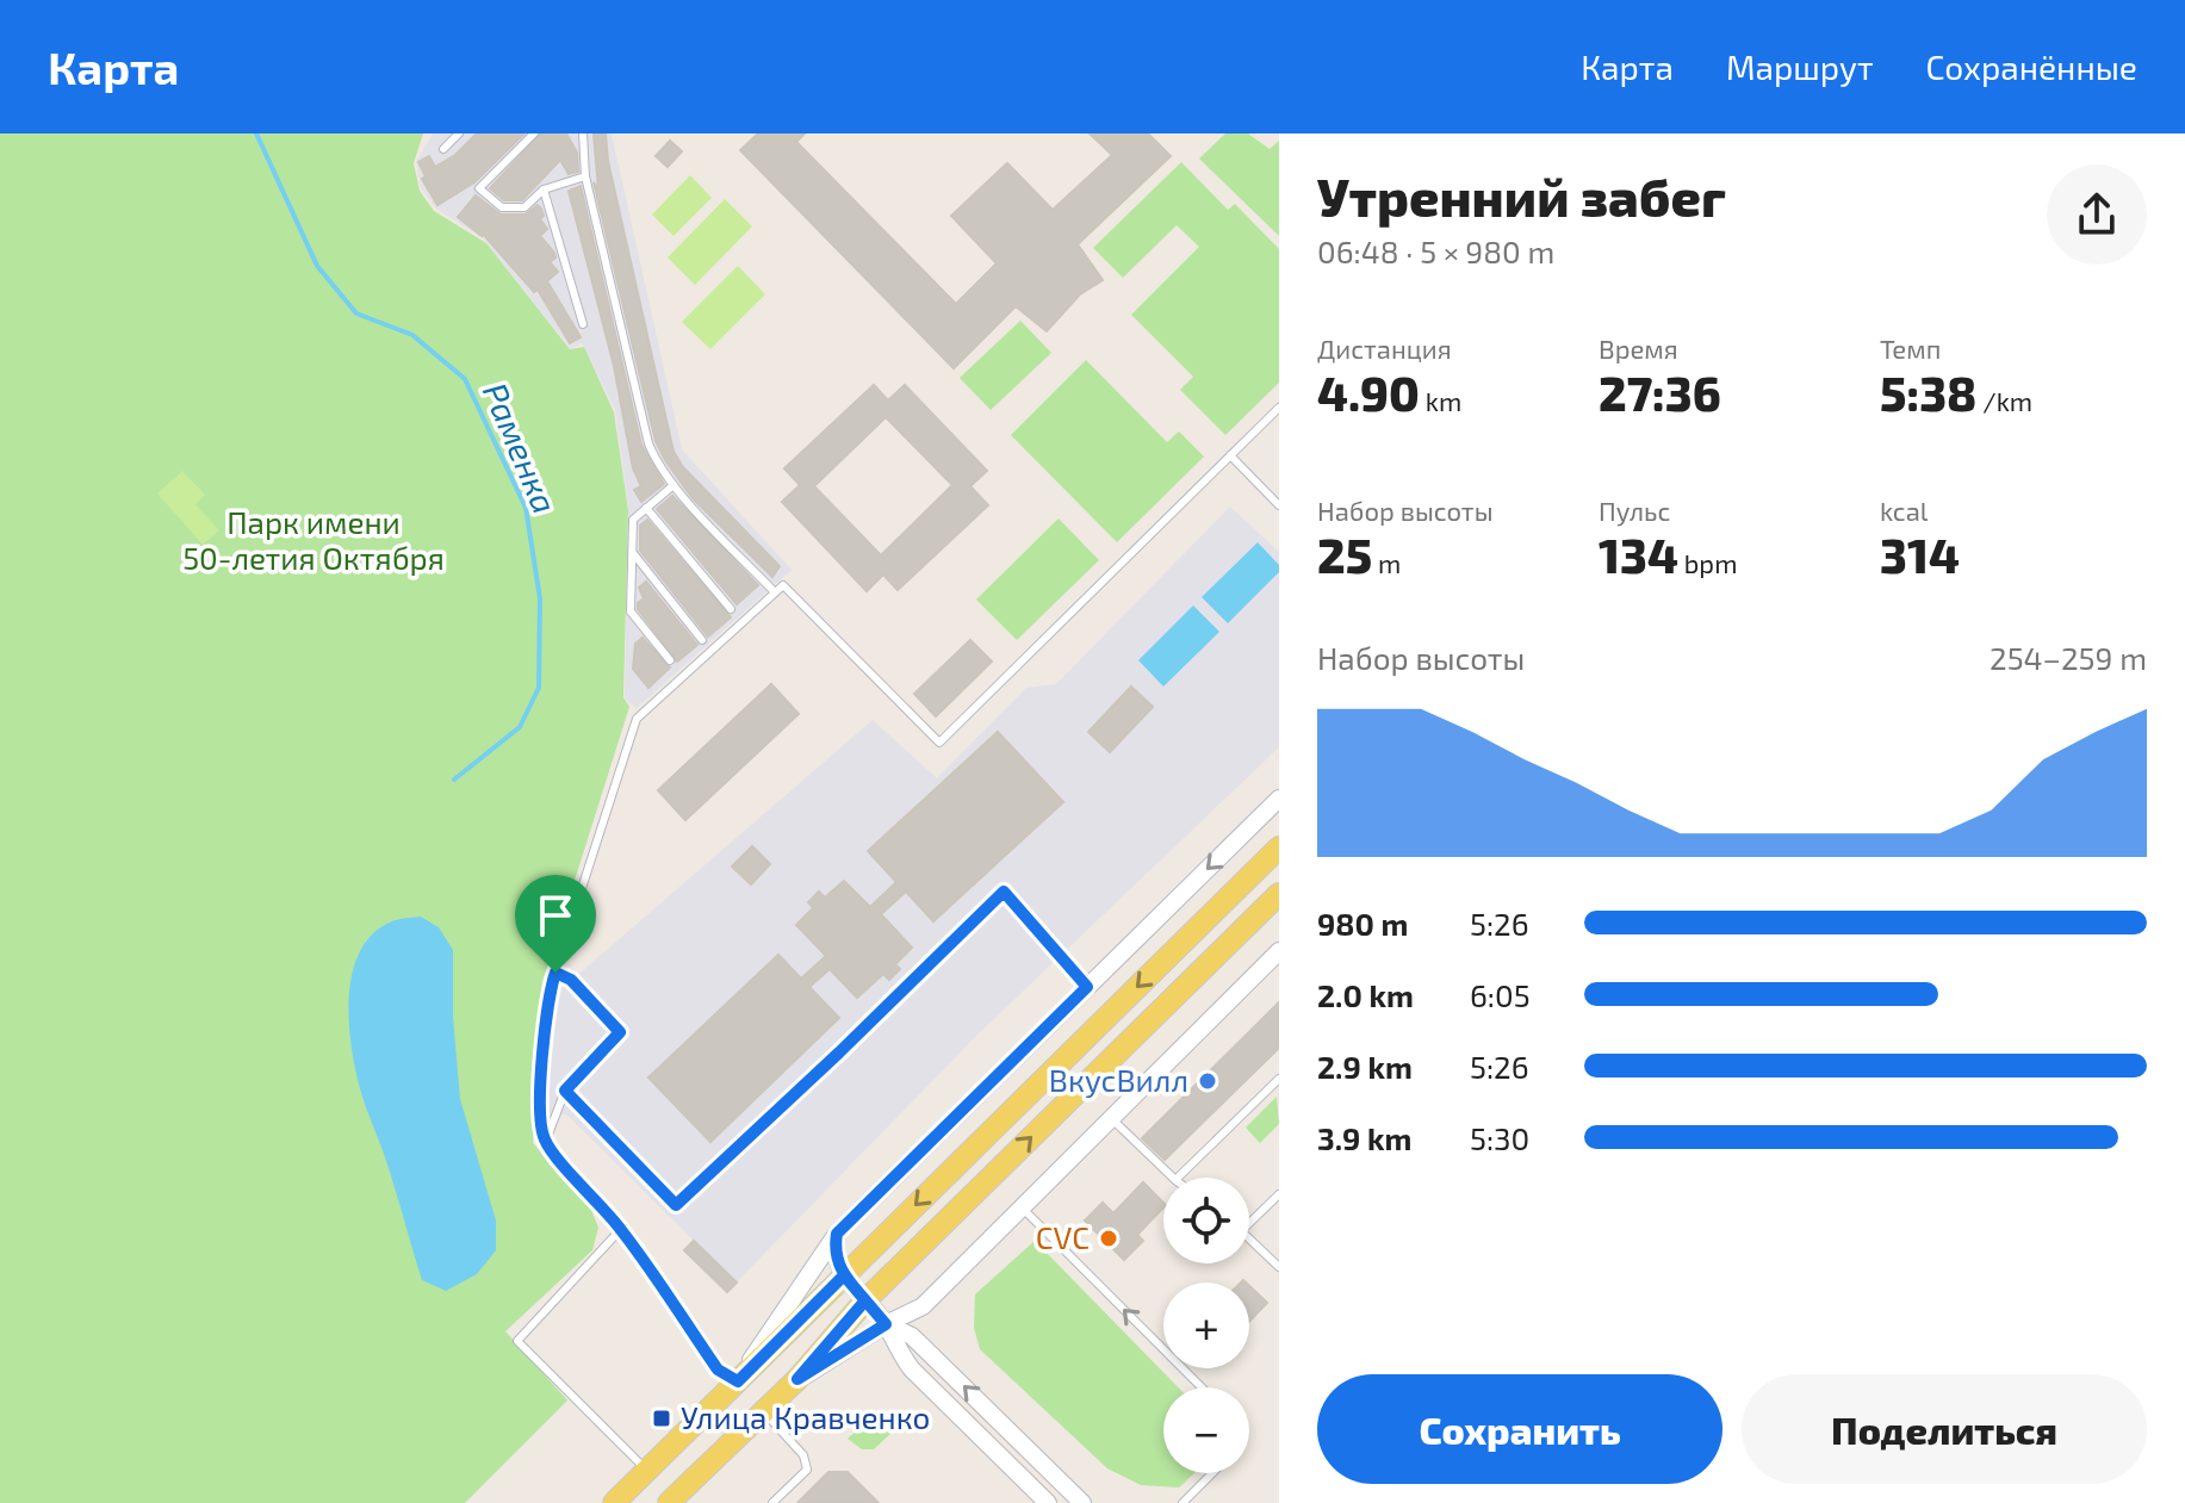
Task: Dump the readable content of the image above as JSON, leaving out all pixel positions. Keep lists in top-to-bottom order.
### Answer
{
  "water": ["Раменка"],
  "parks": ["Парк имени 50-летия Октября"],
  "places": {
    "other": ["ВкусВилл", "CVC"],
    "transit": ["Улица Кравченко"]
  },
  "page": {
    "header": "Карта",
    "nav": ["Карта", "Маршрут", "Сохранённые"],
    "heading": ["Утренний забег", "06:48 · 5 × 980 m"],
    "stats": [
      ["Дистанция", "4.90 km"],
      ["Время", "27:36"],
      ["Темп", "5:38 /km"],
      ["Набор высоты", "25 m"],
      ["Пульс", "134 bpm"],
      ["kcal", "314"]
    ],
    "chart": ["Набор высоты", "254–259 m"],
    "list": [
      {
        "name": "980 m",
        "note": "5:26"
      },
      {
        "name": "2.0 km",
        "note": "6:05"
      },
      {
        "name": "2.9 km",
        "note": "5:26"
      },
      {
        "name": "3.9 km",
        "note": "5:30"
      }
    ],
    "map_buttons": ["+", "−"],
    "buttons": ["Сохранить", "Поделиться"]
  }
}
